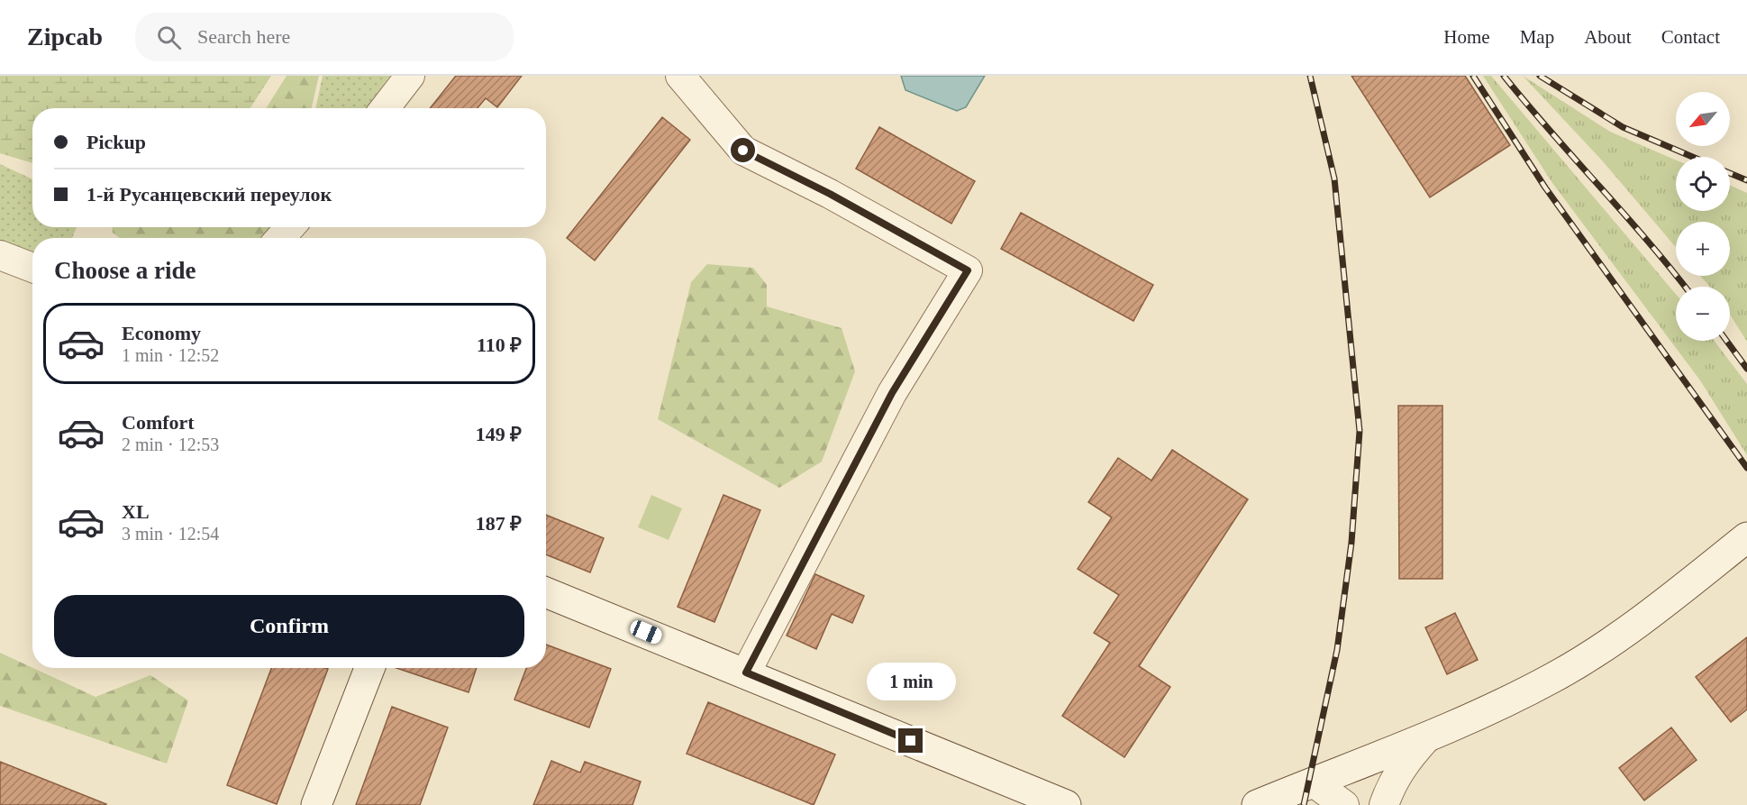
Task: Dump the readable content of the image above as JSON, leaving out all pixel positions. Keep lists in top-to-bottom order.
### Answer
{
  "north": "bottom left",
  "page": {
    "header": "Zipcab",
    "search": "Search here",
    "nav": [
      "Home",
      "Map",
      "About",
      "Contact"
    ],
    "map_buttons": ["+", "−"],
    "banner": ["Pickup", "1-й Русанцевский переулок"],
    "heading": "Choose a ride",
    "list": [
      {
        "name": "Economy",
        "note": "1 min · 12:52",
        "value": "110 ₽"
      },
      {
        "name": "Comfort",
        "note": "2 min · 12:53",
        "value": "149 ₽"
      },
      {
        "name": "XL",
        "note": "3 min · 12:54",
        "value": "187 ₽"
      }
    ],
    "buttons": "Confirm",
    "bubble": "1 min"
  }
}
